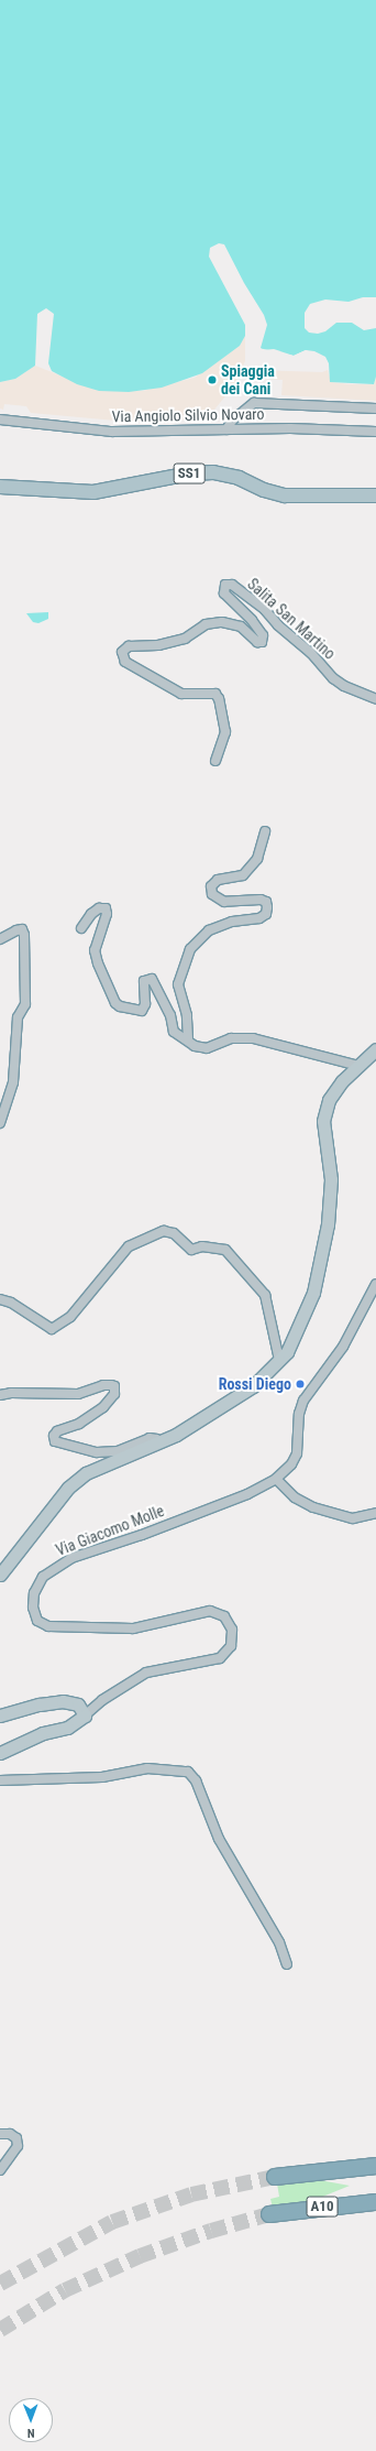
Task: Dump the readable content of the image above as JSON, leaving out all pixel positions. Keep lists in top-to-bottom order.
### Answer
{
  "streets": {
    "highway": ["A10"],
    "main road": ["SS1"],
    "street": ["Via Angiolo Silvio Novaro", "Salita San Martino", "Via Giacomo Molle"]
  },
  "places": ["Spiaggia dei Cani", "Rossi Diego"],
  "north": "bottom"
}
